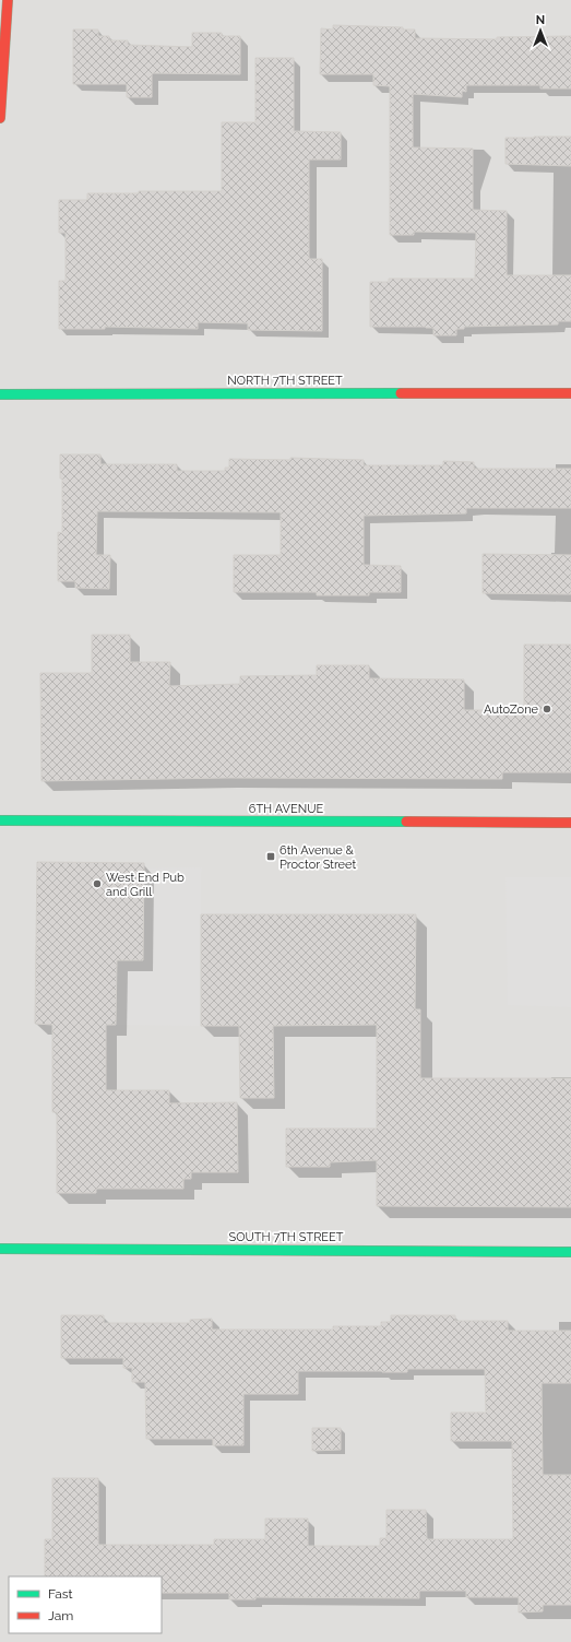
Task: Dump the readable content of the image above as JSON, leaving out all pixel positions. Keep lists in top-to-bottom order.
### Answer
{
  "streets": {
    "street": ["NORTH 7TH STREET", "6TH AVENUE", "SOUTH 7TH STREET"]
  },
  "places": {
    "other": ["AutoZone", "West End Pub and Grill"],
    "transit": ["6th Avenue & Proctor Street"]
  },
  "legend": ["Fast", "Jam"],
  "north": "top"
}
